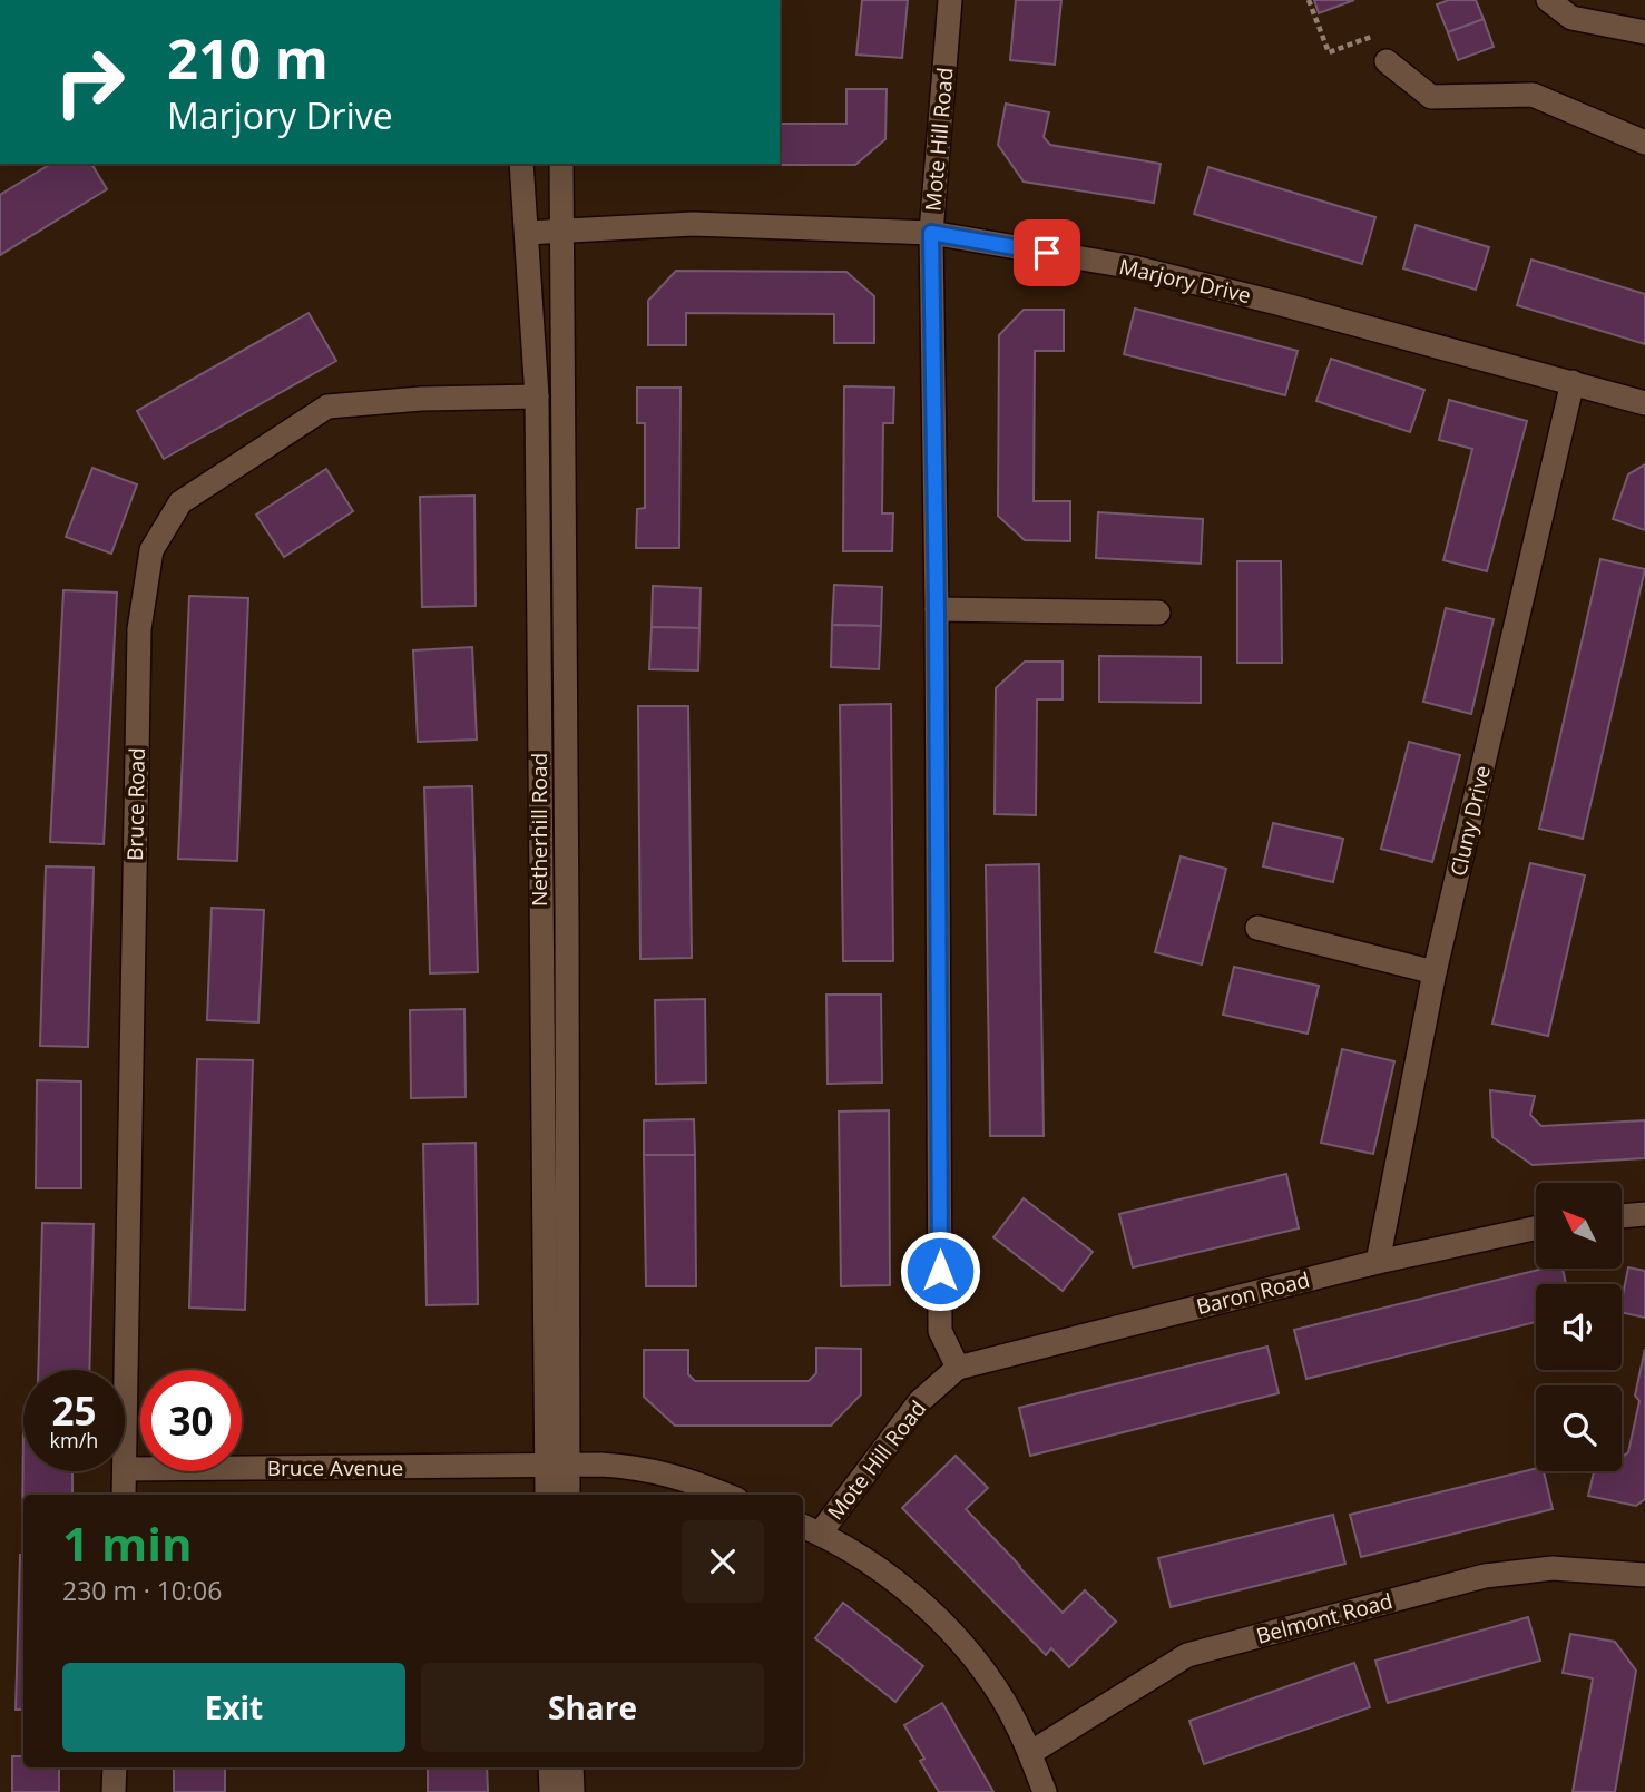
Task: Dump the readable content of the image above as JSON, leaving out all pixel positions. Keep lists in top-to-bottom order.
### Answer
{
  "streets": {
    "street": [
      "Mote Hill Road",
      "Marjory Drive",
      "Bruce Road",
      "Cluny Drive",
      "Netherhill Road",
      "Baron Road",
      "Bruce Avenue",
      "Belmont Road"
    ]
  },
  "crossings": [
    ["Mote Hill Road", "Marjory Drive"],
    ["Mote Hill Road", "Baron Road"],
    ["Marjory Drive", "Cluny Drive"],
    ["Marjory Drive", "Netherhill Road"],
    ["Bruce Road", "Netherhill Road"],
    ["Bruce Road", "Bruce Avenue"],
    ["Cluny Drive", "Baron Road"],
    ["Netherhill Road", "Bruce Avenue"]
  ],
  "north": "top left",
  "page": {
    "turn": ["210 m", "Marjory Drive"],
    "speed": "25 km/h",
    "limit": "30",
    "heading": ["1 min", "230 m · 10:06"],
    "buttons": ["Exit", "Share"]
  }
}
